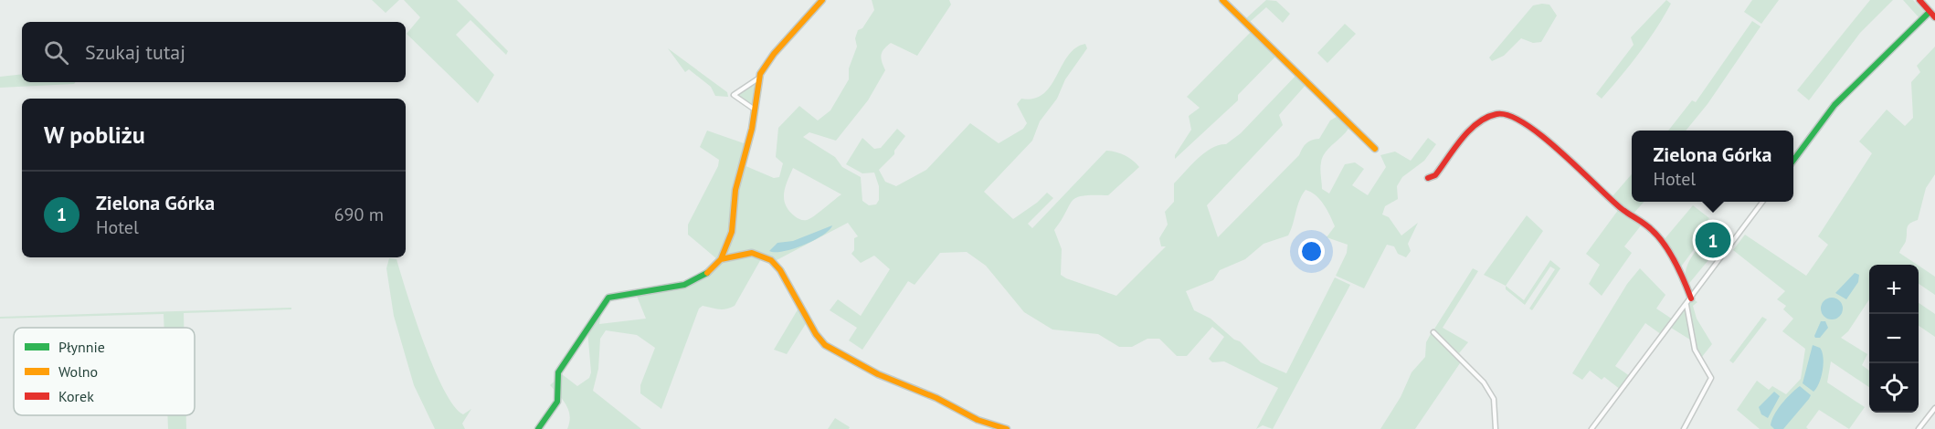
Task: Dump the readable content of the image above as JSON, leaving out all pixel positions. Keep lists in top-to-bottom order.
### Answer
{
  "legend": ["Płynnie", "Wolno", "Korek"],
  "page": {
    "search": "Szukaj tutaj",
    "heading": "W pobliżu",
    "popup": ["Zielona Górka", "Hotel"],
    "list": [
      {
        "mark": "1",
        "name": "Zielona Górka",
        "note": "Hotel",
        "value": "690 m"
      }
    ],
    "pins": "1",
    "map_buttons": ["+", "−"]
  }
}
